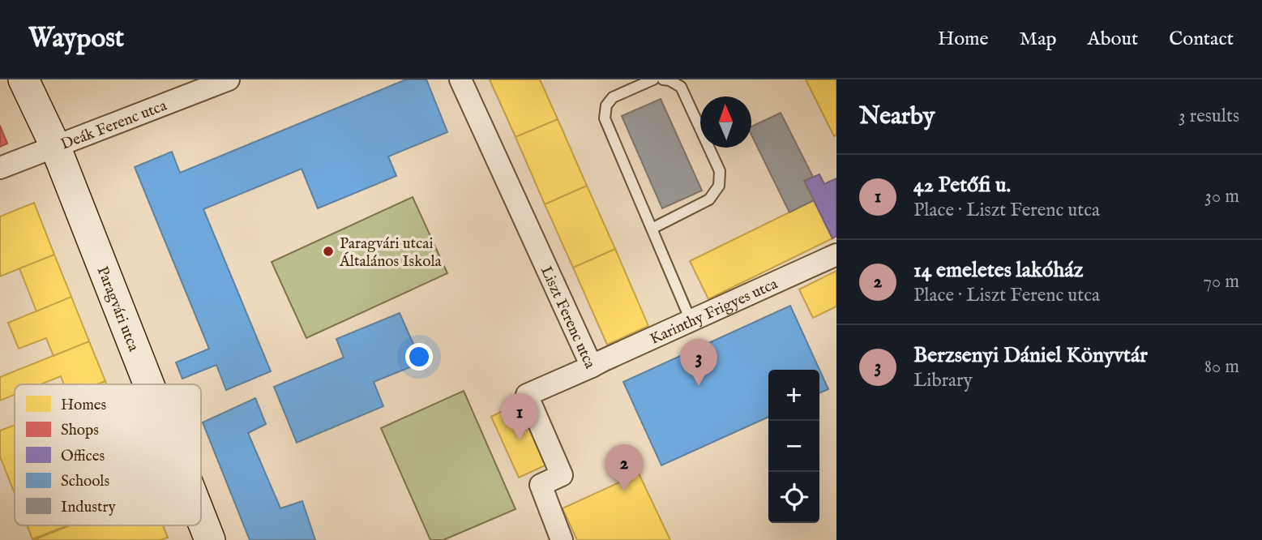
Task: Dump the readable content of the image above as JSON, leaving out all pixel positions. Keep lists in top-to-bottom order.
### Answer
{
  "streets": {
    "street": [
      "Deák Ferenc utca",
      "Paragvári utca",
      "Karinthy Frigyes utca",
      "Liszt Ferenc utca"
    ]
  },
  "crossings": [
    ["Deák Ferenc utca", "Paragvári utca"],
    ["Karinthy Frigyes utca", "Liszt Ferenc utca"]
  ],
  "places": ["Paragvári utcai Általános Iskola"],
  "legend": [
    "Homes",
    "Shops",
    "Offices",
    "Schools",
    "Industry"
  ],
  "north": "top",
  "page": {
    "header": "Waypost",
    "nav": [
      "Home",
      "Map",
      "About",
      "Contact"
    ],
    "heading": ["Nearby", "3 results"],
    "list": [
      {
        "mark": "1",
        "name": "42 Petőfi u.",
        "note": "Place · Liszt Ferenc utca",
        "value": "30 m"
      },
      {
        "mark": "2",
        "name": "14 emeletes lakóház",
        "note": "Place · Liszt Ferenc utca",
        "value": "70 m"
      },
      {
        "mark": "3",
        "name": "Berzsenyi Dániel Könyvtár",
        "note": "Library",
        "value": "80 m"
      }
    ],
    "pins": ["3", "1", "2"],
    "map_buttons": ["+", "−"]
  }
}
